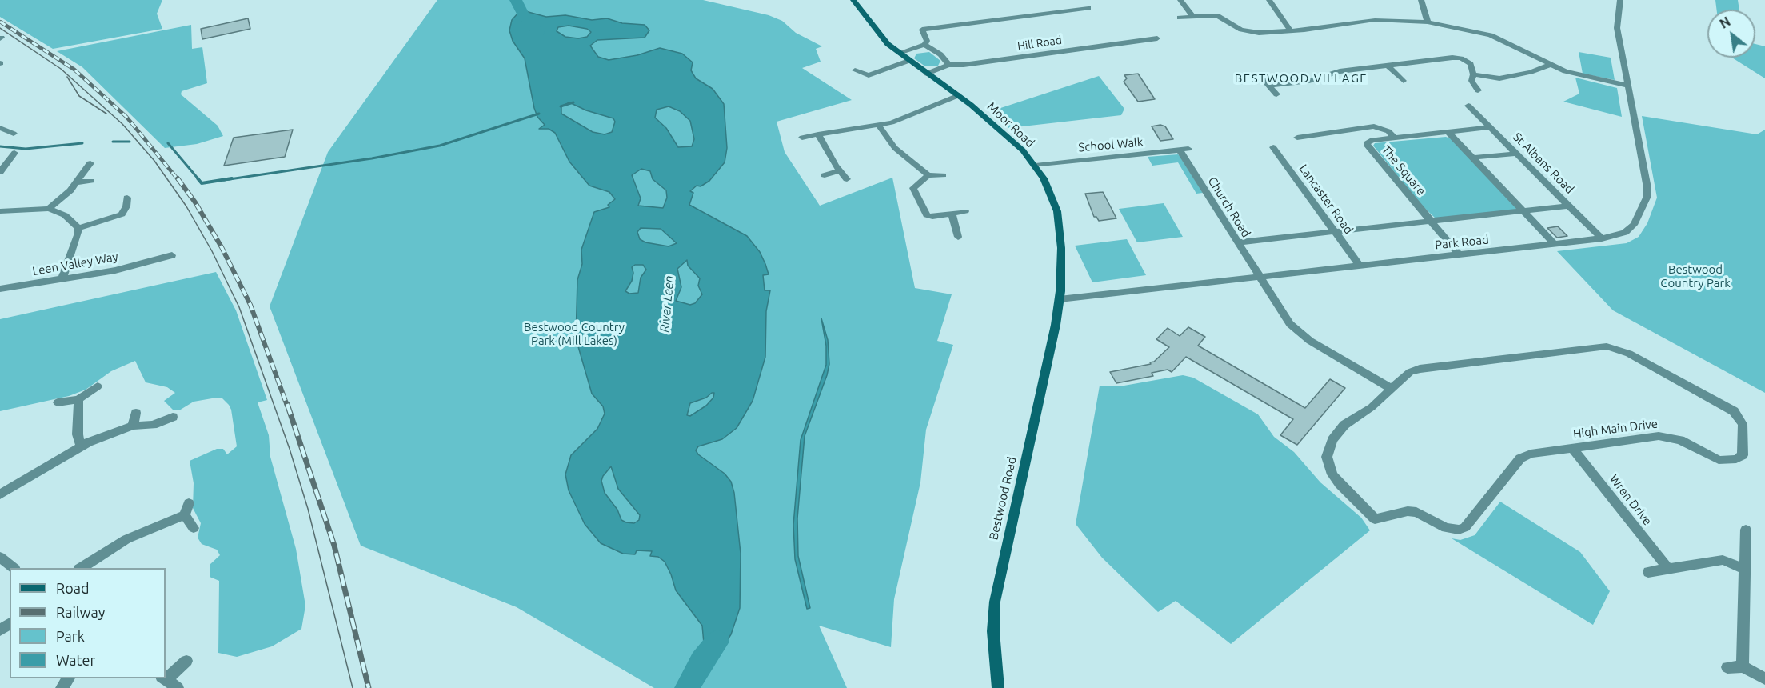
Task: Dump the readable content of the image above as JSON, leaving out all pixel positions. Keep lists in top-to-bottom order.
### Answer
{
  "streets": {
    "main road": ["Moor Road", "Bestwood Road"],
    "street": [
      "Hill Road",
      "School Walk",
      "St Albans Road",
      "The Square",
      "Lancaster Road",
      "Church Road",
      "Park Road",
      "Leen Valley Way",
      "High Main Drive",
      "Wren Drive"
    ]
  },
  "crossings": [
    ["Hill Road", "Moor Road"],
    ["Moor Road", "School Walk"],
    ["Moor Road", "Park Road"],
    ["Moor Road", "Bestwood Road"],
    ["School Walk", "Church Road"],
    ["St Albans Road", "The Square"],
    ["St Albans Road", "Park Road"],
    ["The Square", "Park Road"],
    ["Lancaster Road", "Park Road"],
    ["Church Road", "Park Road"],
    ["High Main Drive", "Wren Drive"]
  ],
  "districts": ["BESTWOOD VILLAGE"],
  "water": ["River Leen"],
  "parks": ["Bestwood Country Park", "Bestwood Country Park (Mill Lakes)"],
  "legend": [
    "Road",
    "Railway",
    "Park",
    "Water"
  ],
  "north": "top left"
}
